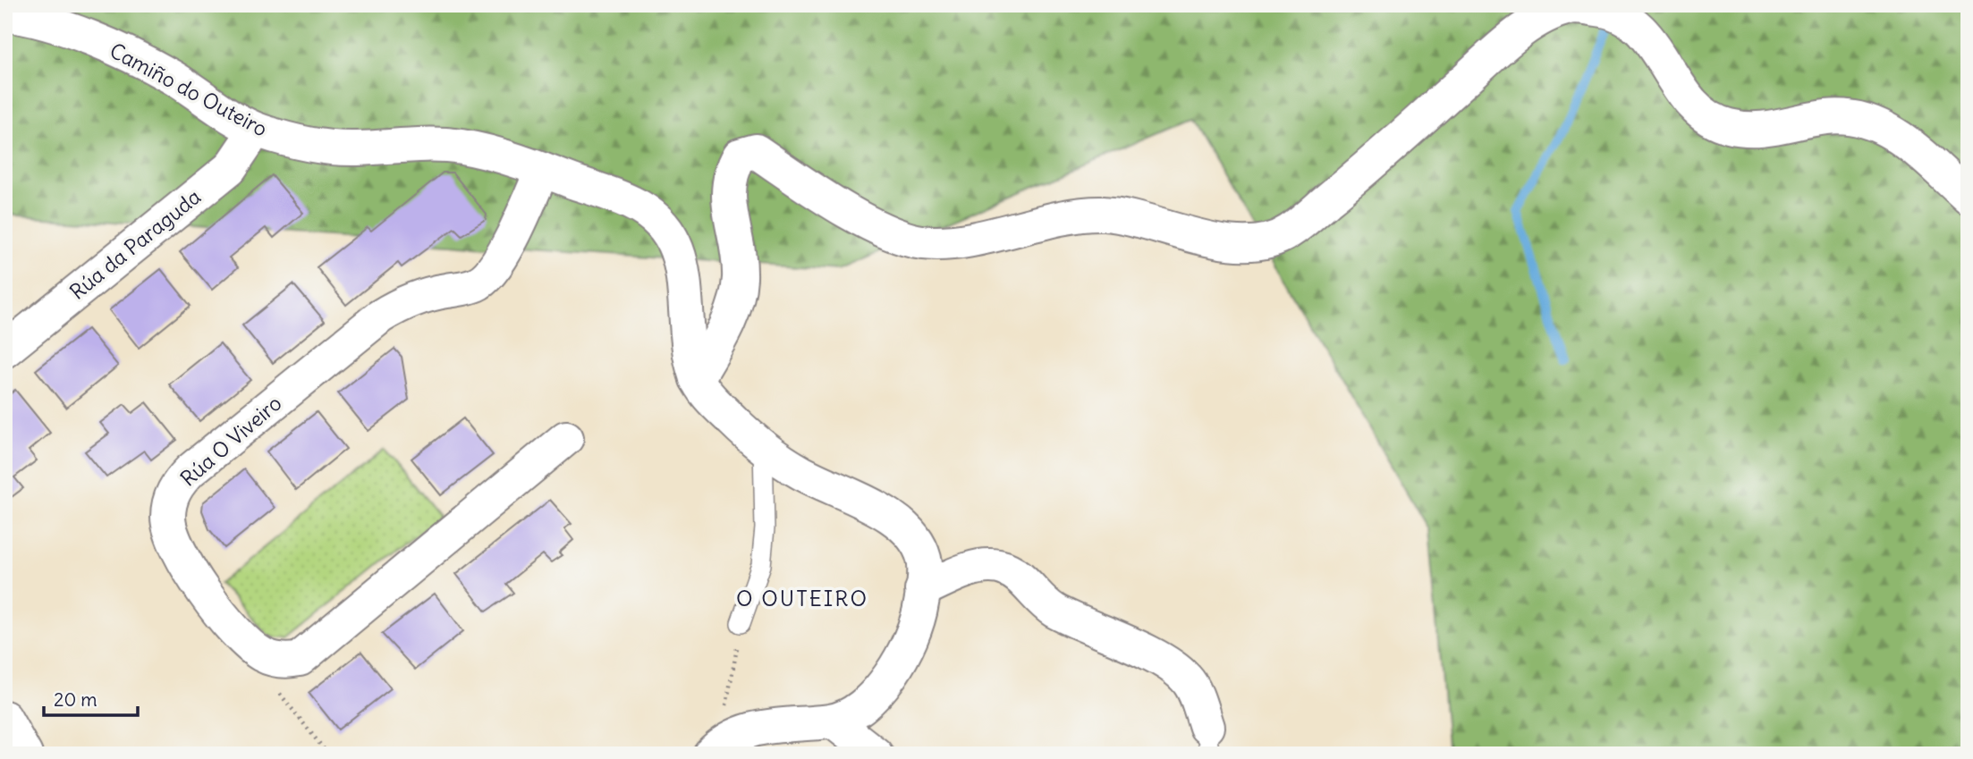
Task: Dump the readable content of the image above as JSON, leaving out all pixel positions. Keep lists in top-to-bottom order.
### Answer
{
  "streets": {
    "street": ["Camiño do Outeiro", "Rúa da Paraguda", "Rúa O Viveiro"]
  },
  "crossings": [
    ["Camiño do Outeiro", "Rúa da Paraguda"],
    ["Camiño do Outeiro", "Rúa O Viveiro"]
  ],
  "districts": ["O OUTEIRO"],
  "scale_bar": "20 m"
}
